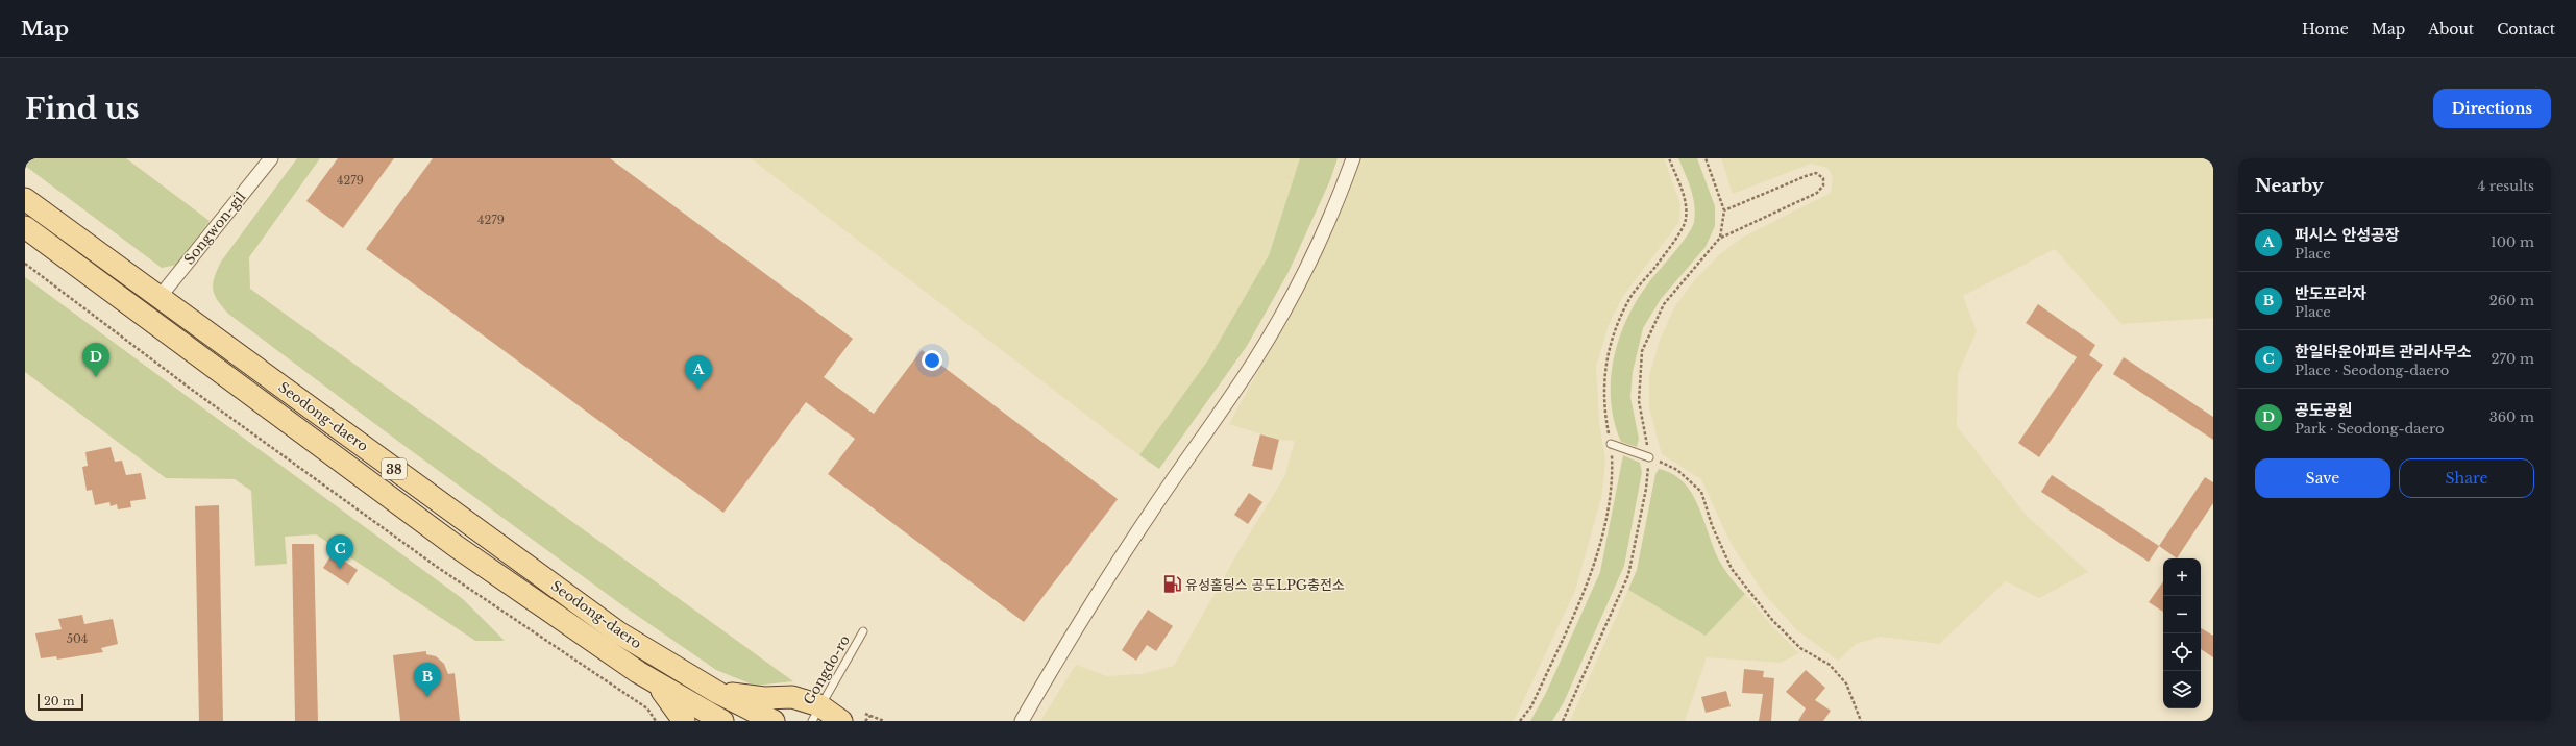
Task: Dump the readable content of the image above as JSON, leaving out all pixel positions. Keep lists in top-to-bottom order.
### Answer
{
  "streets": {
    "main road": ["Seodong-daero", "38"],
    "street": ["Songwon-gil"],
    "lane": ["Gongdo-ro"]
  },
  "crossings": [
    ["Songwon-gil", "Seodong-daero"]
  ],
  "places": {
    "fuel station": ["유성홀딩스 공도LPG충전소"]
  },
  "house_numbers": ["4279", "4279", "504"],
  "scale_bar": "20 m",
  "page": {
    "header": "Map",
    "nav": [
      "Home",
      "Map",
      "About",
      "Contact"
    ],
    "buttons": [
      "Directions",
      ["Save", "Share"]
    ],
    "title": "Find us",
    "heading": ["Nearby", "4 results"],
    "list": [
      {
        "mark": "A",
        "name": "퍼시스 안성공장",
        "note": "Place",
        "value": "100 m"
      },
      {
        "mark": "B",
        "name": "반도프라자",
        "note": "Place",
        "value": "260 m"
      },
      {
        "mark": "C",
        "name": "한일타운아파트 관리사무소",
        "note": "Place · Seodong-daero",
        "value": "270 m"
      },
      {
        "mark": "D",
        "name": "공도공원",
        "note": "Park · Seodong-daero",
        "value": "360 m"
      }
    ],
    "pins": [
      "D",
      "A",
      "C",
      "B"
    ],
    "map_buttons": ["+", "−"],
    "scale": "20 m"
  }
}
